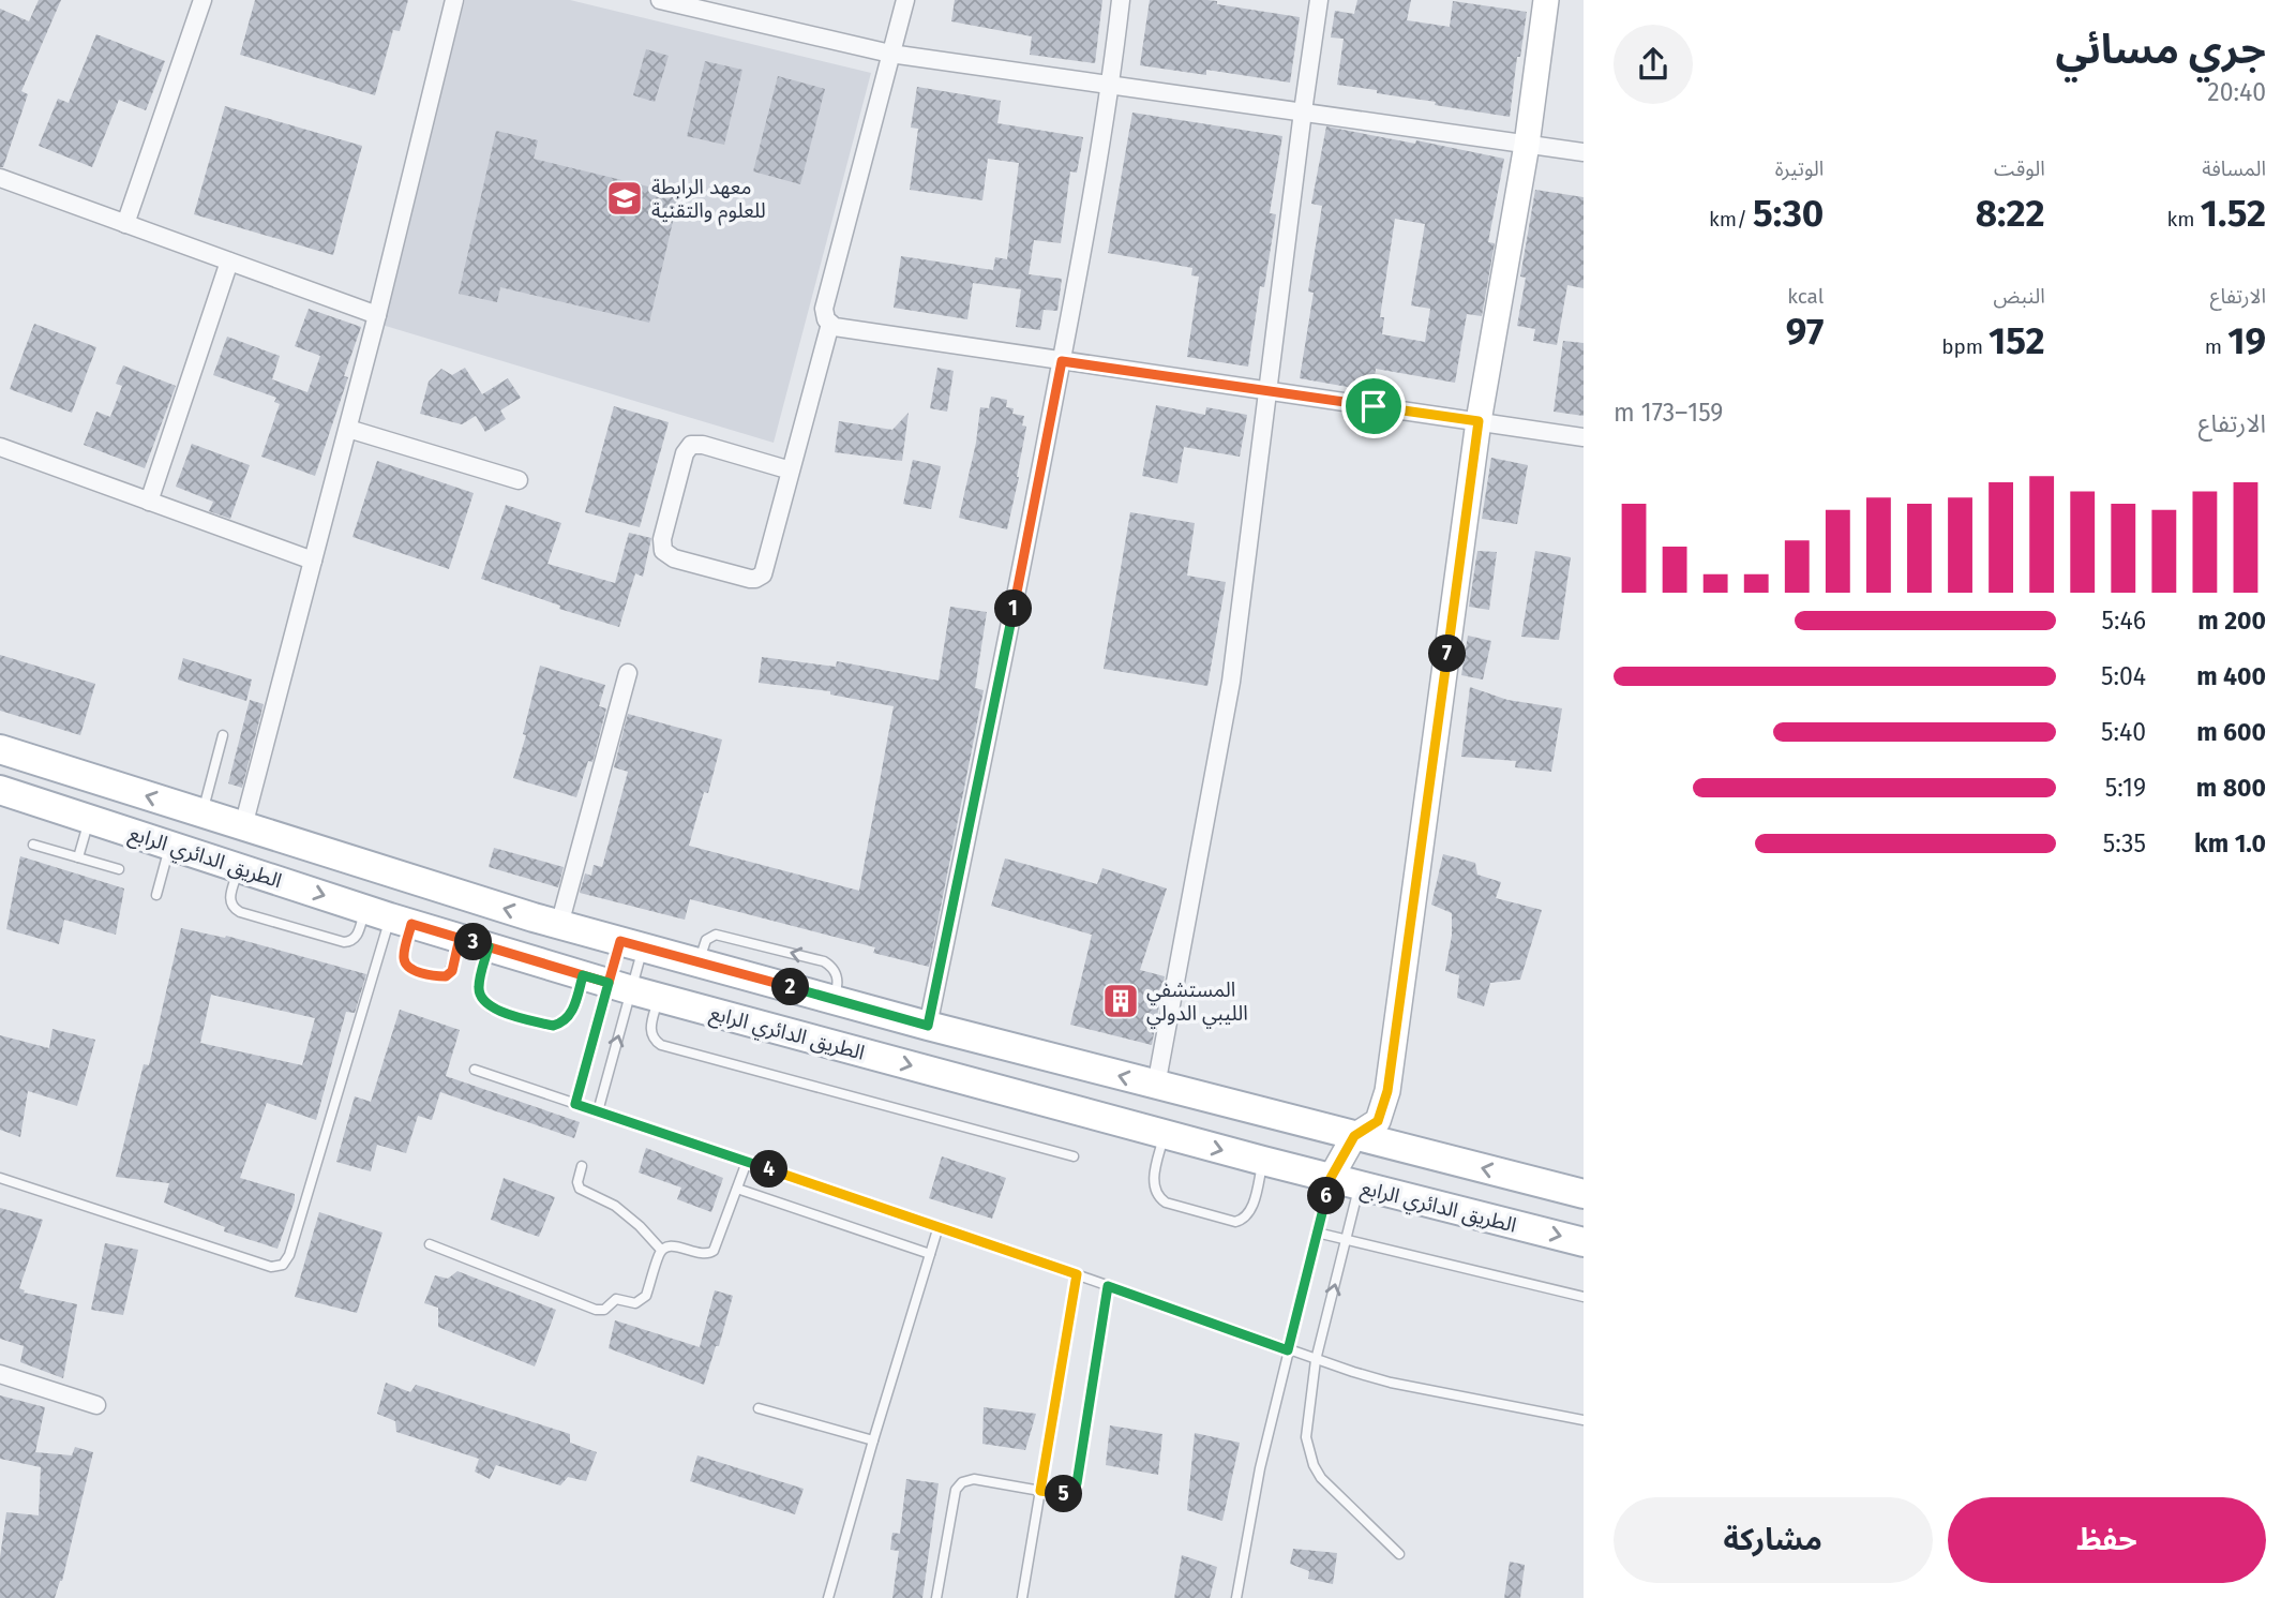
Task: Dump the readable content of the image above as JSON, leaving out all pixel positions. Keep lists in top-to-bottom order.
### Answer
{
  "streets": {
    "main road": ["الطريق الدائري الرابع"]
  },
  "places": {
    "school or university": ["معهد الرابطة للعلوم والتقنية"],
    "building": ["المستشفي الليبي الدولي"]
  },
  "page": {
    "heading": ["جري مسائي", "20:40"],
    "stats": [
      ["المسافة", "1.52 km"],
      ["الوقت", "8:22"],
      ["الوتيرة", "5:30 /km"],
      ["الارتفاع", "19 m"],
      ["النبض", "152 bpm"],
      ["kcal", "97"]
    ],
    "chart": ["الارتفاع", "159–173 m"],
    "pins": [
      "1",
      "7",
      "3",
      "2",
      "4",
      "6",
      "5"
    ],
    "list": [
      {
        "name": "200 m",
        "note": "5:46"
      },
      {
        "name": "400 m",
        "note": "5:04"
      },
      {
        "name": "600 m",
        "note": "5:40"
      },
      {
        "name": "800 m",
        "note": "5:19"
      },
      {
        "name": "1.0 km",
        "note": "5:35"
      }
    ],
    "buttons": ["حفظ", "مشاركة"]
  }
}
